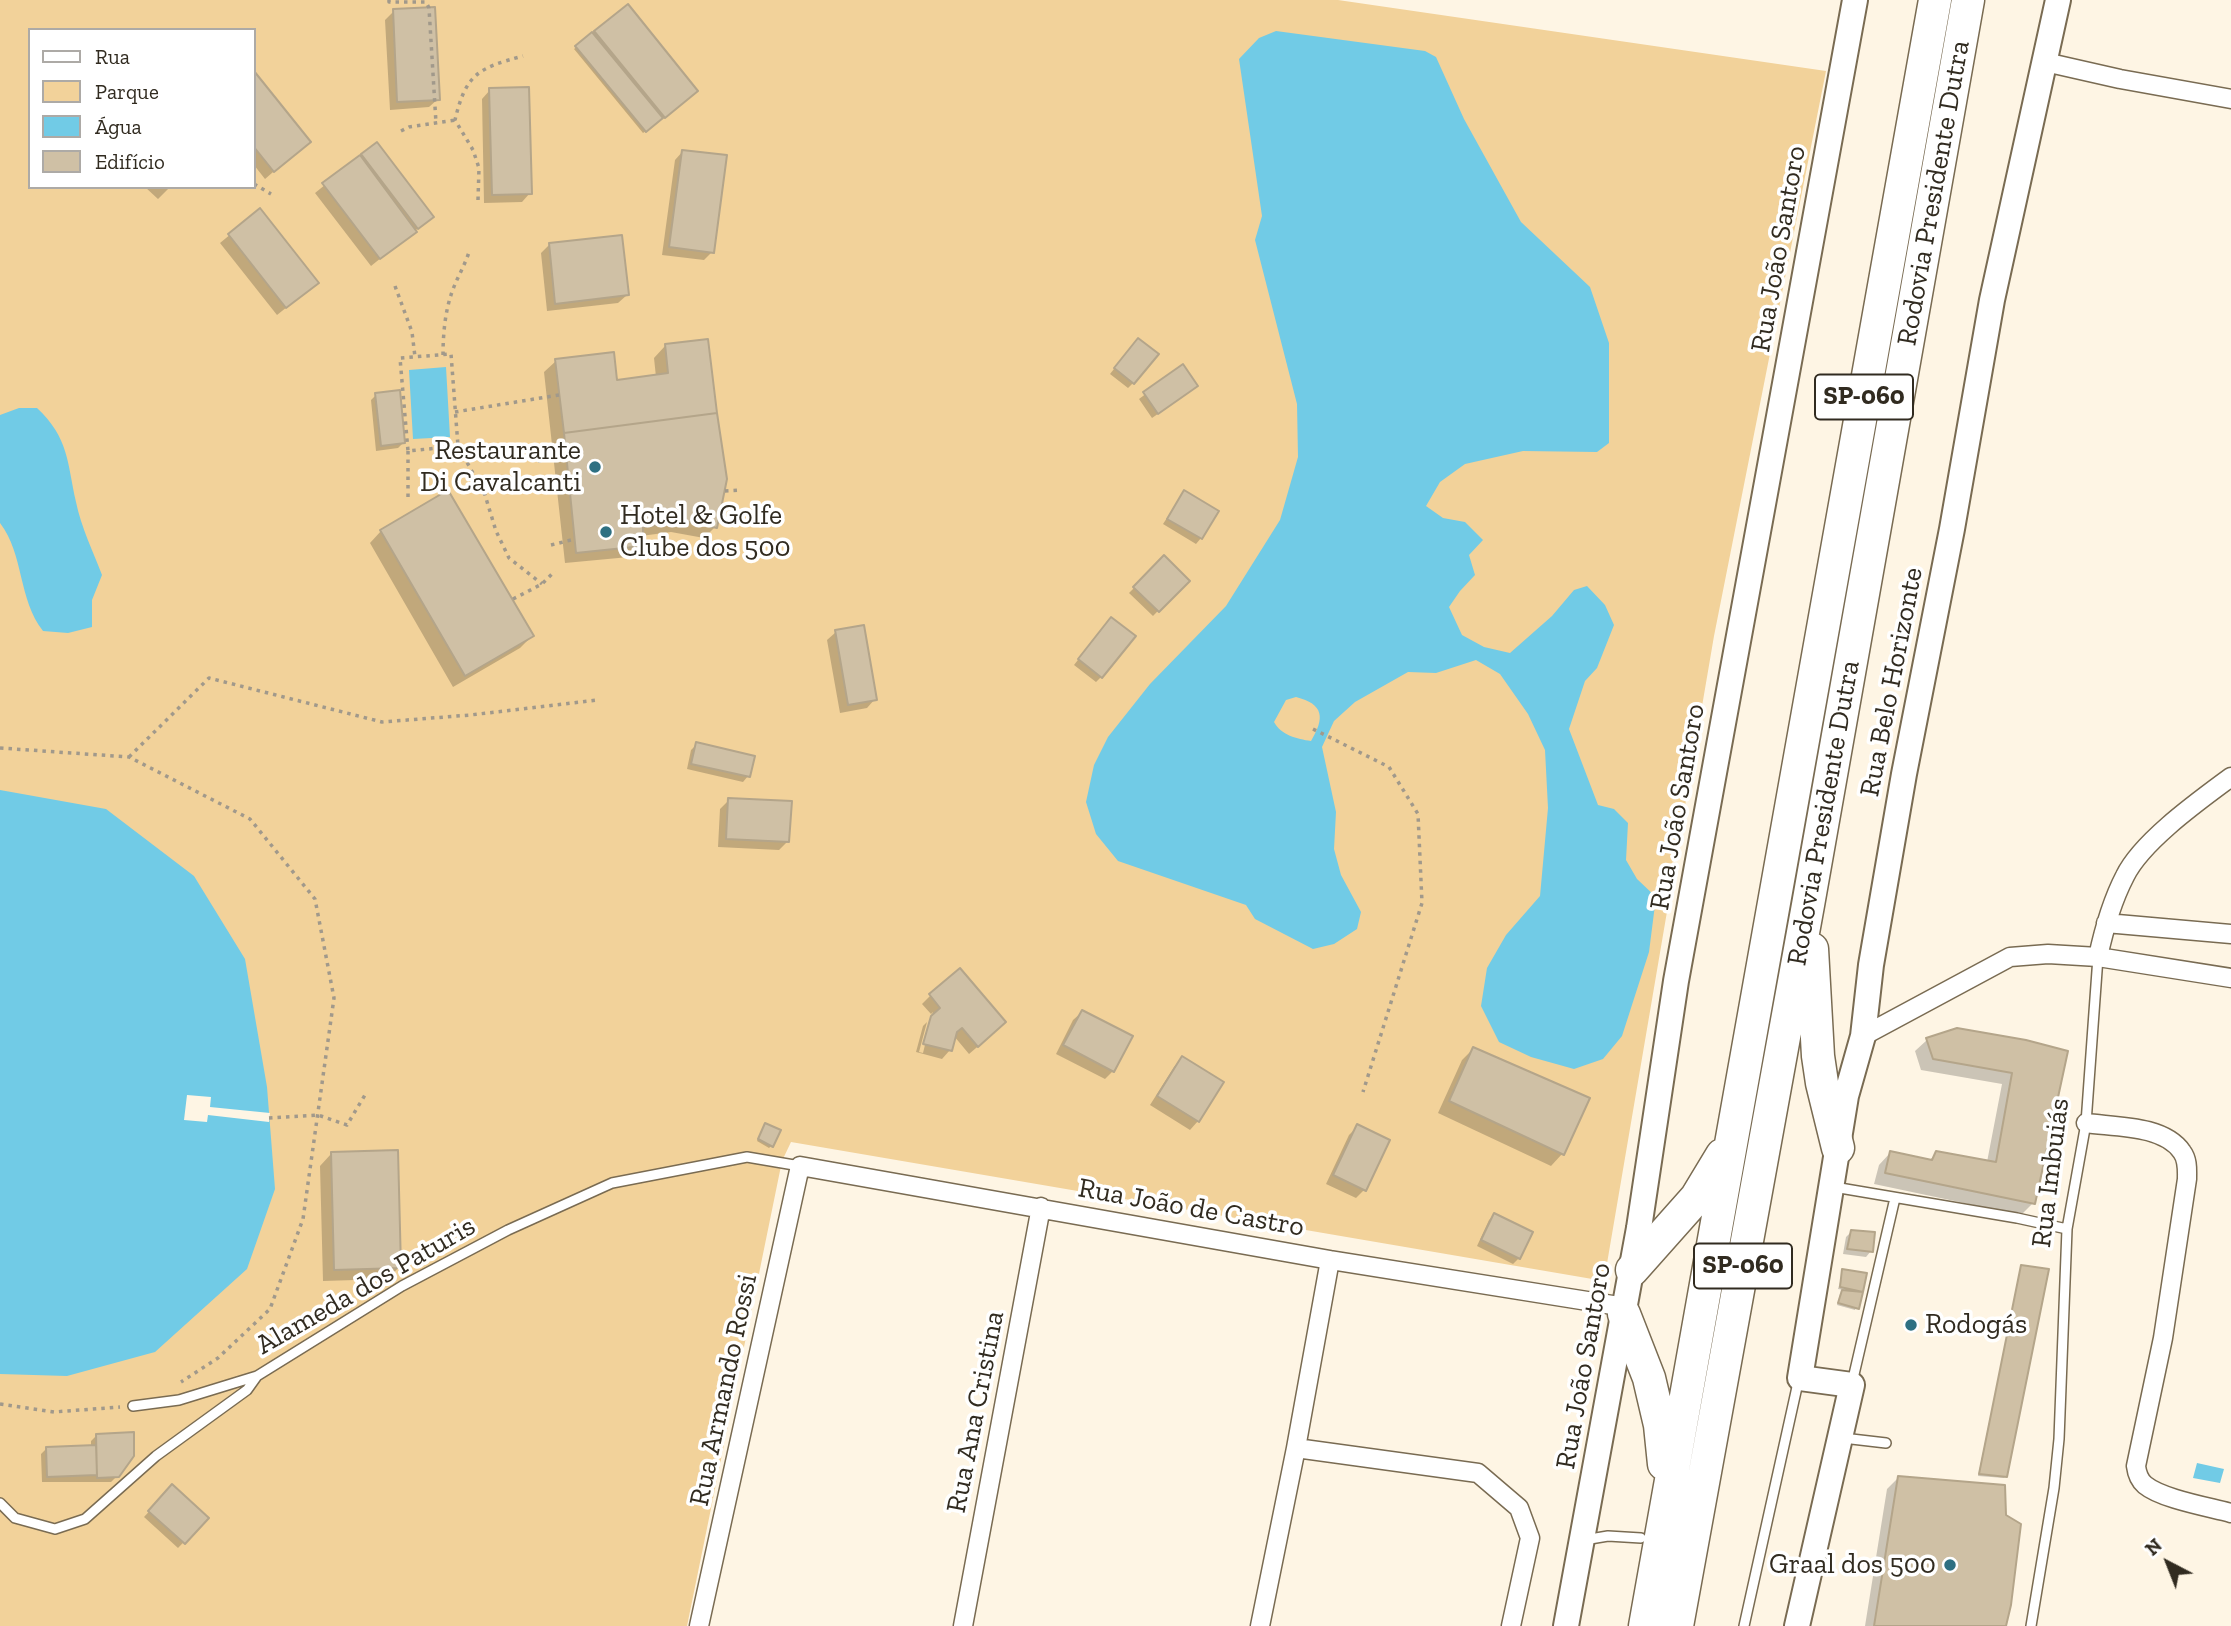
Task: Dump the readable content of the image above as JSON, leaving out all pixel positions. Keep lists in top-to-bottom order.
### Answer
{
  "streets": {
    "highway": ["Rodovia Presidente Dutra", "SP-060"],
    "street": [
      "Rua João Santoro",
      "Rua Belo Horizonte",
      "Rua Imbuiás",
      "Rua João de Castro",
      "Rua Armando Rossi",
      "Rua Ana Cristina"
    ],
    "lane": ["Alameda dos Paturis"]
  },
  "crossings": [
    ["Rua João Santoro", "Rua João de Castro"],
    ["Rua João de Castro", "Alameda dos Paturis"],
    ["Rua João de Castro", "Rua Armando Rossi"],
    ["Rua João de Castro", "Rua Ana Cristina"]
  ],
  "places": [
    "Restaurante Di Cavalcanti",
    "Hotel & Golfe Clube dos 500",
    "Rodogás",
    "Graal dos 500"
  ],
  "legend": [
    "Rua",
    "Parque",
    "Água",
    "Edifício"
  ],
  "north": "top left"
}
